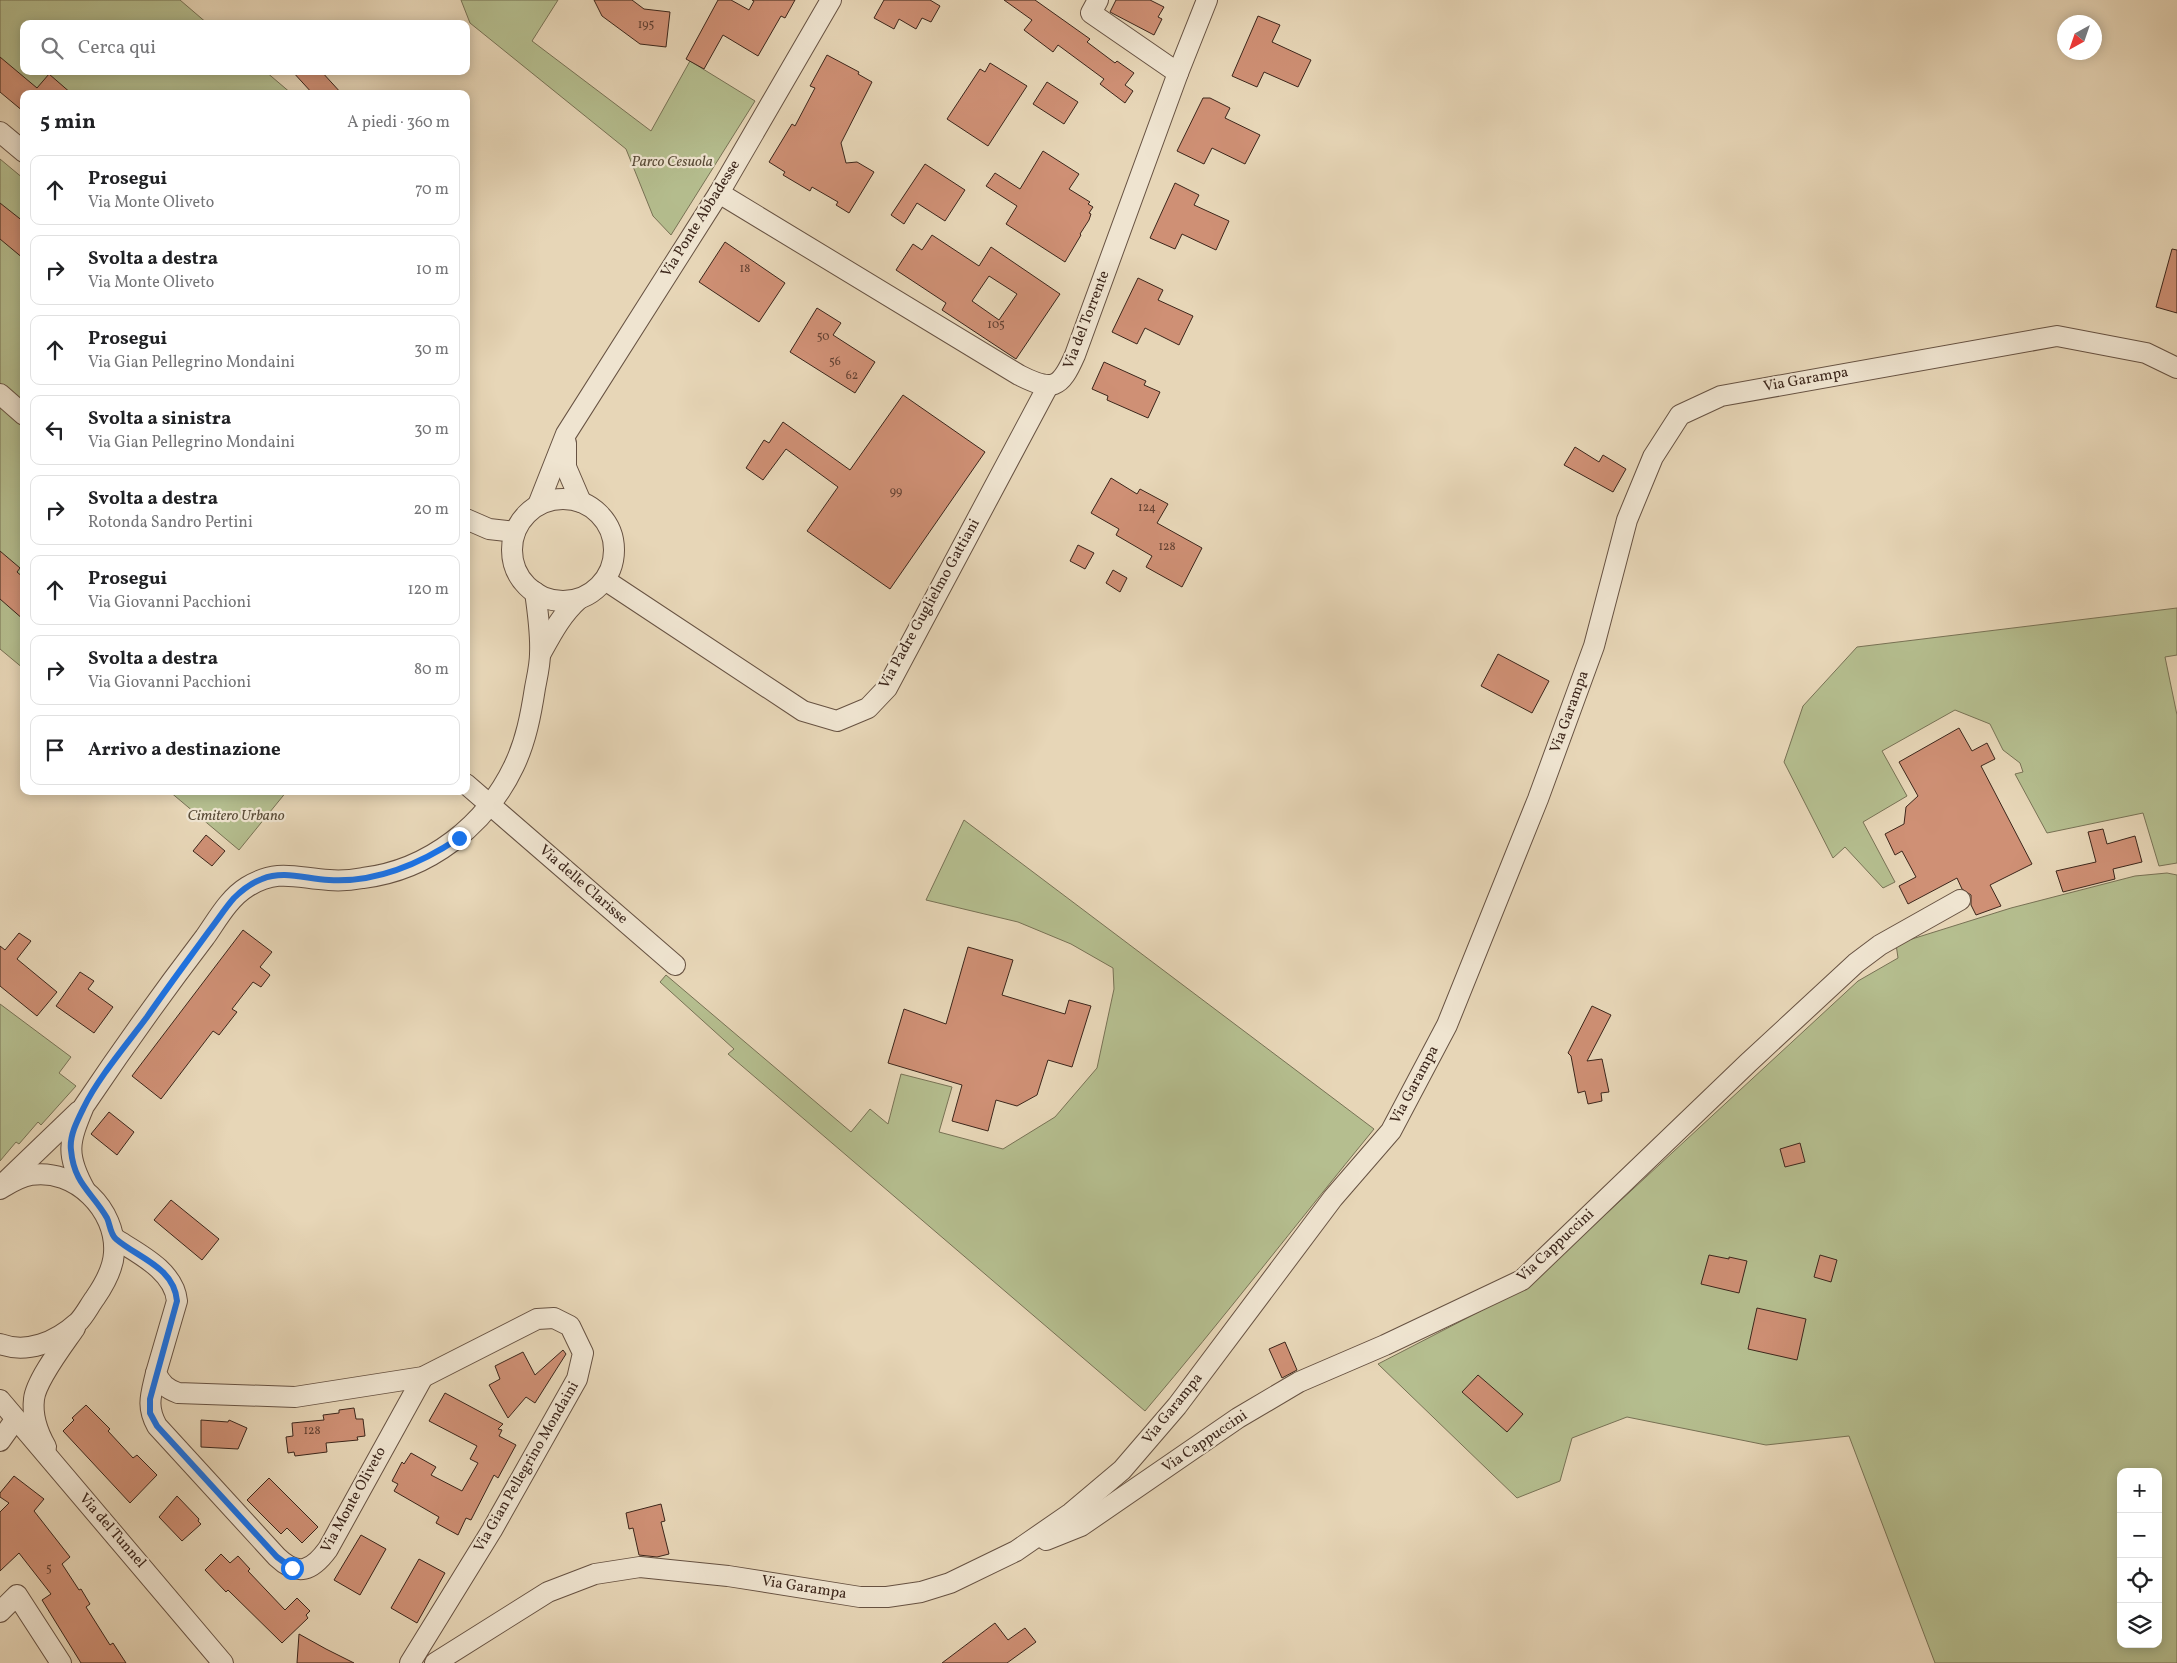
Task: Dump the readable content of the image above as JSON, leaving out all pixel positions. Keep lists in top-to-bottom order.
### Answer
{
  "streets": {
    "street": [
      "Via Ponte Abbadesse",
      "Via del Torrente",
      "Via Garampa",
      "Via Padre Guglielmo Gattiani",
      "Via delle Clarisse",
      "Via Cappuccini",
      "Via Gian Pellegrino Mondaini",
      "Via Monte Oliveto",
      "Via del Tunnel"
    ]
  },
  "crossings": [
    ["Via Ponte Abbadesse", "Via Padre Guglielmo Gattiani"],
    ["Via del Torrente", "Via Padre Guglielmo Gattiani"],
    ["Via Garampa", "Via Cappuccini"],
    ["Via Gian Pellegrino Mondaini", "Via Monte Oliveto"]
  ],
  "parks": ["Parco Cesuola", "Cimitero Urbano"],
  "house_numbers": [
    "195",
    "18",
    "105",
    "50",
    "56",
    "62",
    "99",
    "124",
    "128",
    "128",
    "5"
  ],
  "north": "bottom left",
  "page": {
    "search": "Cerca qui",
    "heading": ["5 min", "A piedi · 360 m"],
    "list": [
      ["Prosegui", "Via Monte Oliveto", "70 m"],
      ["Svolta a destra", "Via Monte Oliveto", "10 m"],
      ["Prosegui", "Via Gian Pellegrino Mondaini", "30 m"],
      ["Svolta a sinistra", "Via Gian Pellegrino Mondaini", "30 m"],
      ["Svolta a destra", "Rotonda Sandro Pertini", "20 m"],
      ["Prosegui", "Via Giovanni Pacchioni", "120 m"],
      ["Svolta a destra", "Via Giovanni Pacchioni", "80 m"],
      "Arrivo a destinazione"
    ],
    "map_buttons": ["+", "−"]
  }
}
